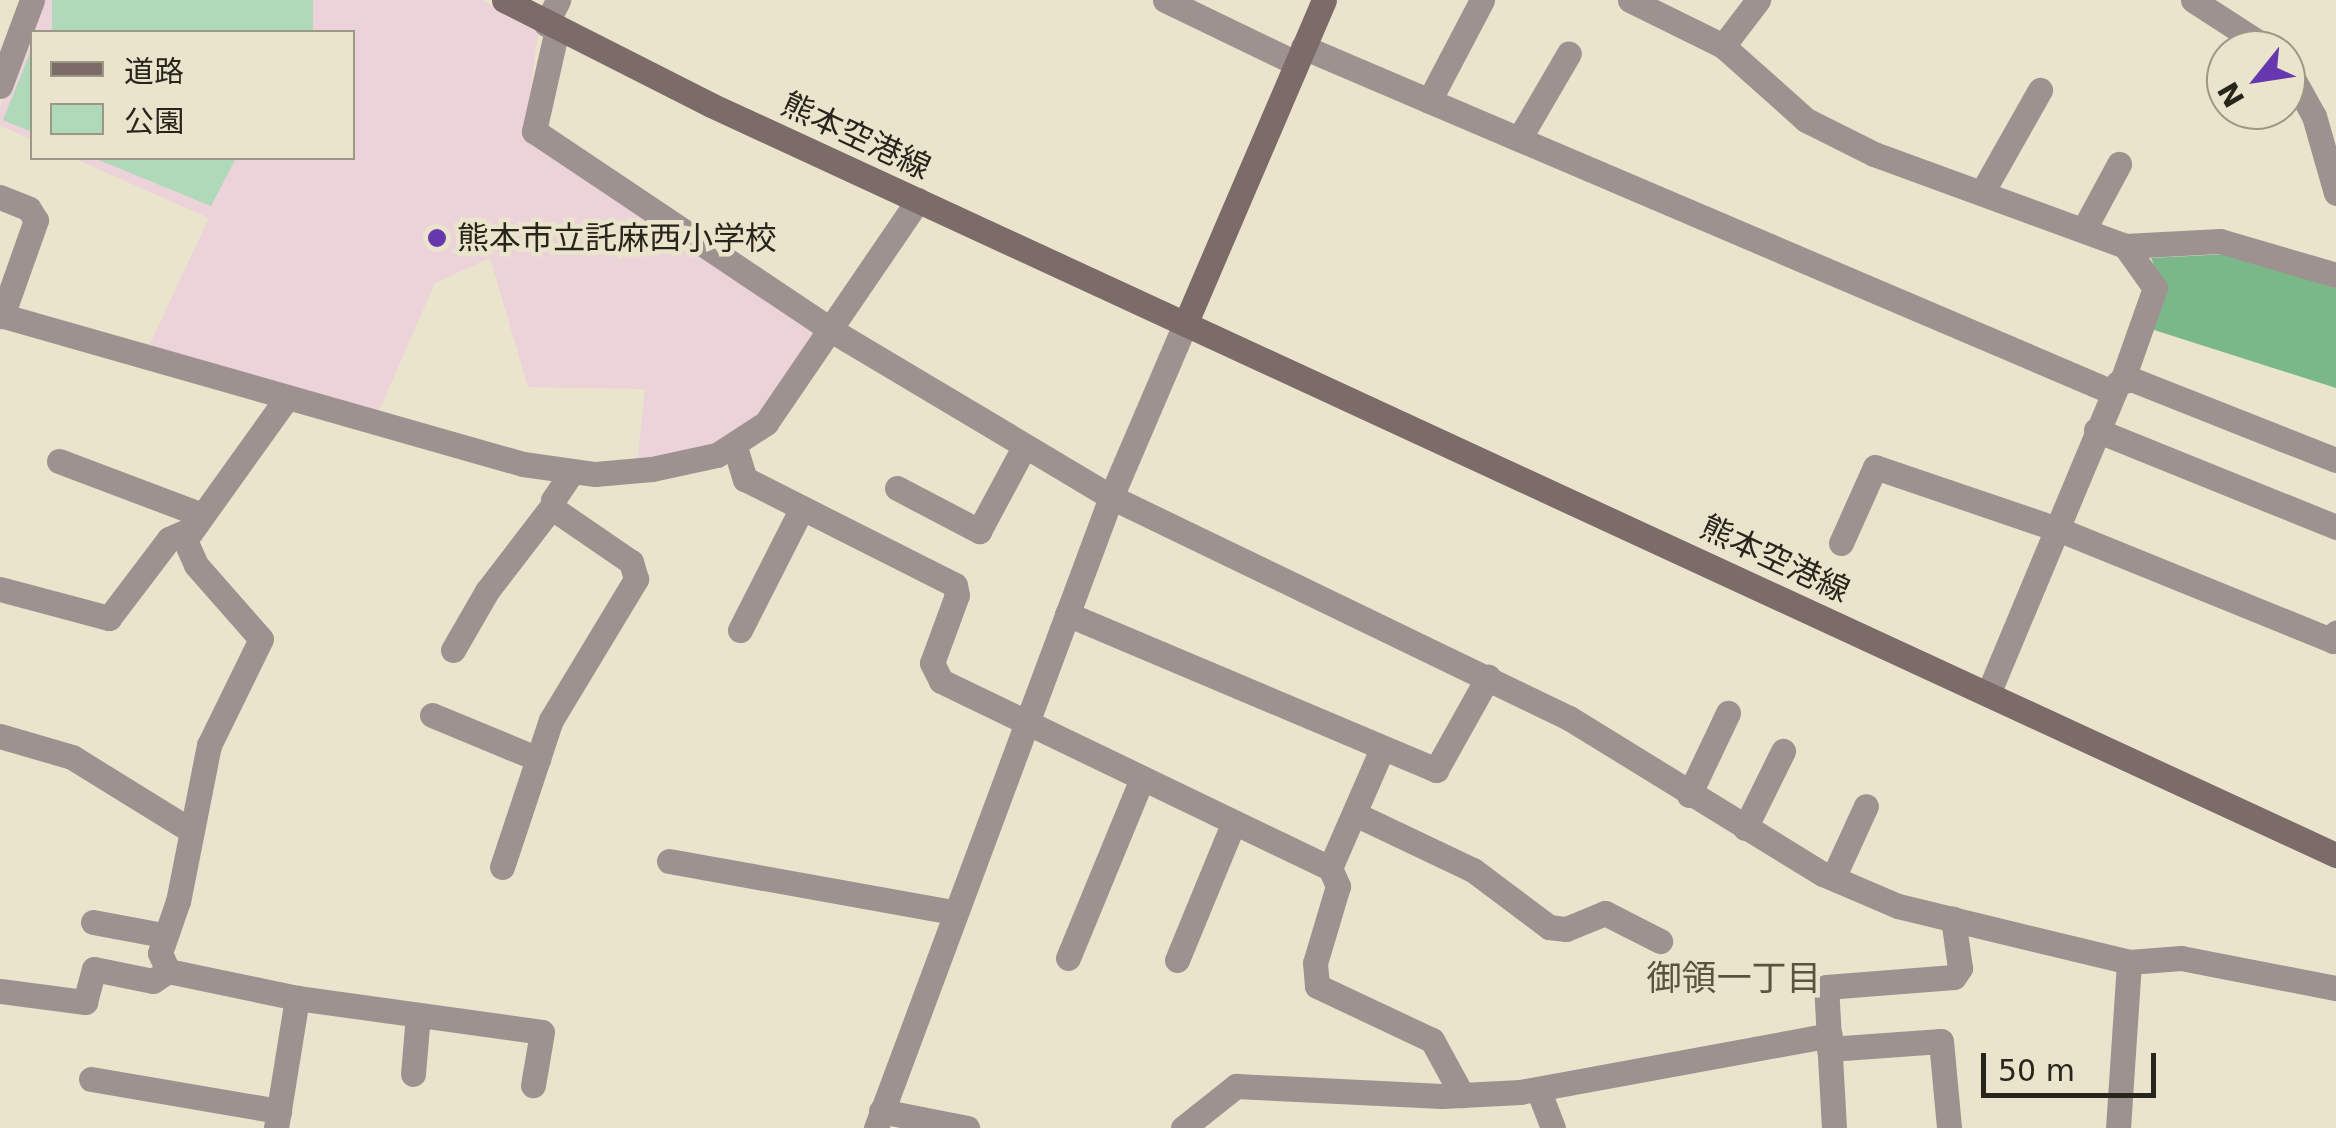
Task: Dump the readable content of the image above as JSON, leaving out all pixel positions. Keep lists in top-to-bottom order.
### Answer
{
  "streets": {
    "main road": ["熊本空港線"]
  },
  "districts": ["御領一丁目"],
  "places": ["熊本市立託麻西小学校"],
  "legend": ["道路", "公園"],
  "scale_bar": "50 m",
  "north": "bottom left"
}
